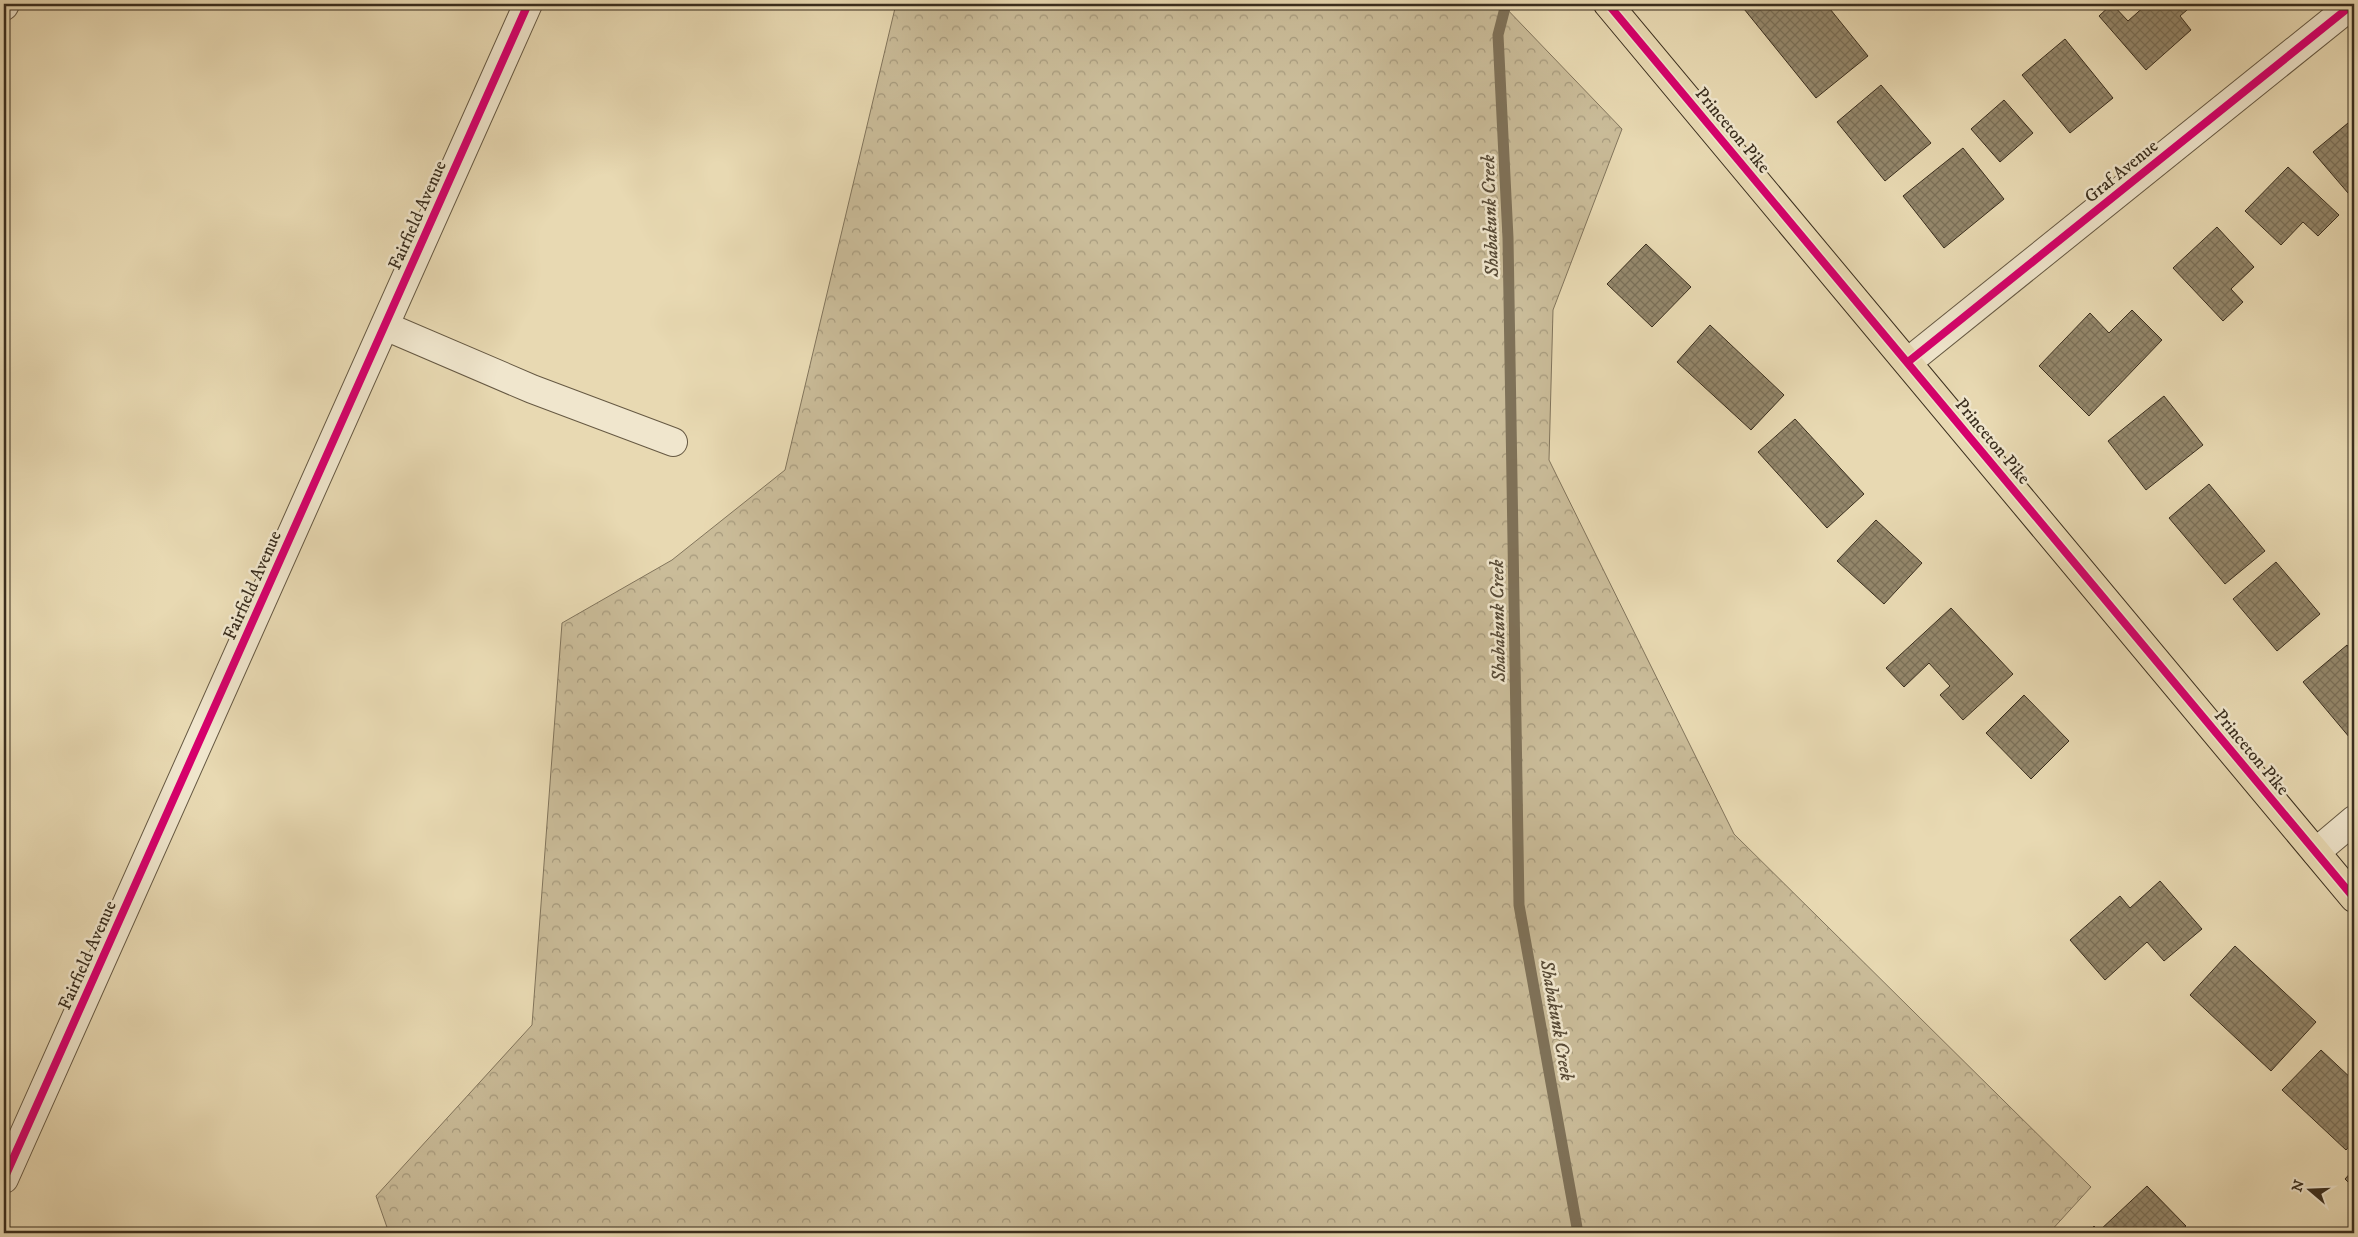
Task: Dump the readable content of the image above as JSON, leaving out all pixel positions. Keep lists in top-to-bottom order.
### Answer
{
  "streets": {
    "main road": ["Princeton Pike"],
    "street": ["Graf Avenue", "Fairfield Avenue"]
  },
  "crossings": [
    ["Princeton Pike", "Graf Avenue"]
  ],
  "water": ["Shabakunk Creek"],
  "north": "left"
}
